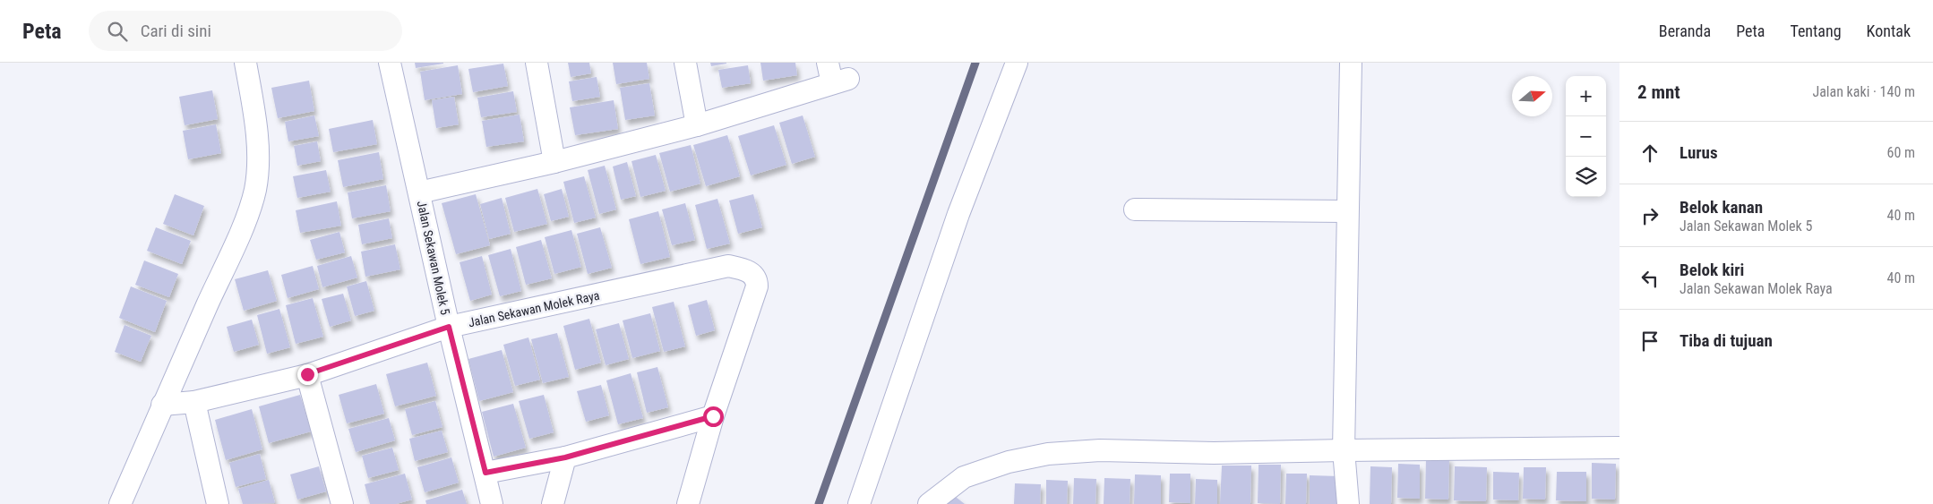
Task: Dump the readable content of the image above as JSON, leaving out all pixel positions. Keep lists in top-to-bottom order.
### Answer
{
  "streets": {
    "street": ["Jalan Sekawan Molek 5", "Jalan Sekawan Molek Raya"]
  },
  "crossings": [
    ["Jalan Sekawan Molek 5", "Jalan Sekawan Molek Raya"]
  ],
  "north": "right",
  "page": {
    "header": "Peta",
    "search": "Cari di sini",
    "nav": [
      "Beranda",
      "Peta",
      "Tentang",
      "Kontak"
    ],
    "heading": ["2 mnt", "Jalan kaki · 140 m"],
    "map_buttons": ["+", "−"],
    "list": [
      ["Lurus", "60 m"],
      ["Belok kanan", "Jalan Sekawan Molek 5", "40 m"],
      ["Belok kiri", "Jalan Sekawan Molek Raya", "40 m"],
      "Tiba di tujuan"
    ]
  }
}
